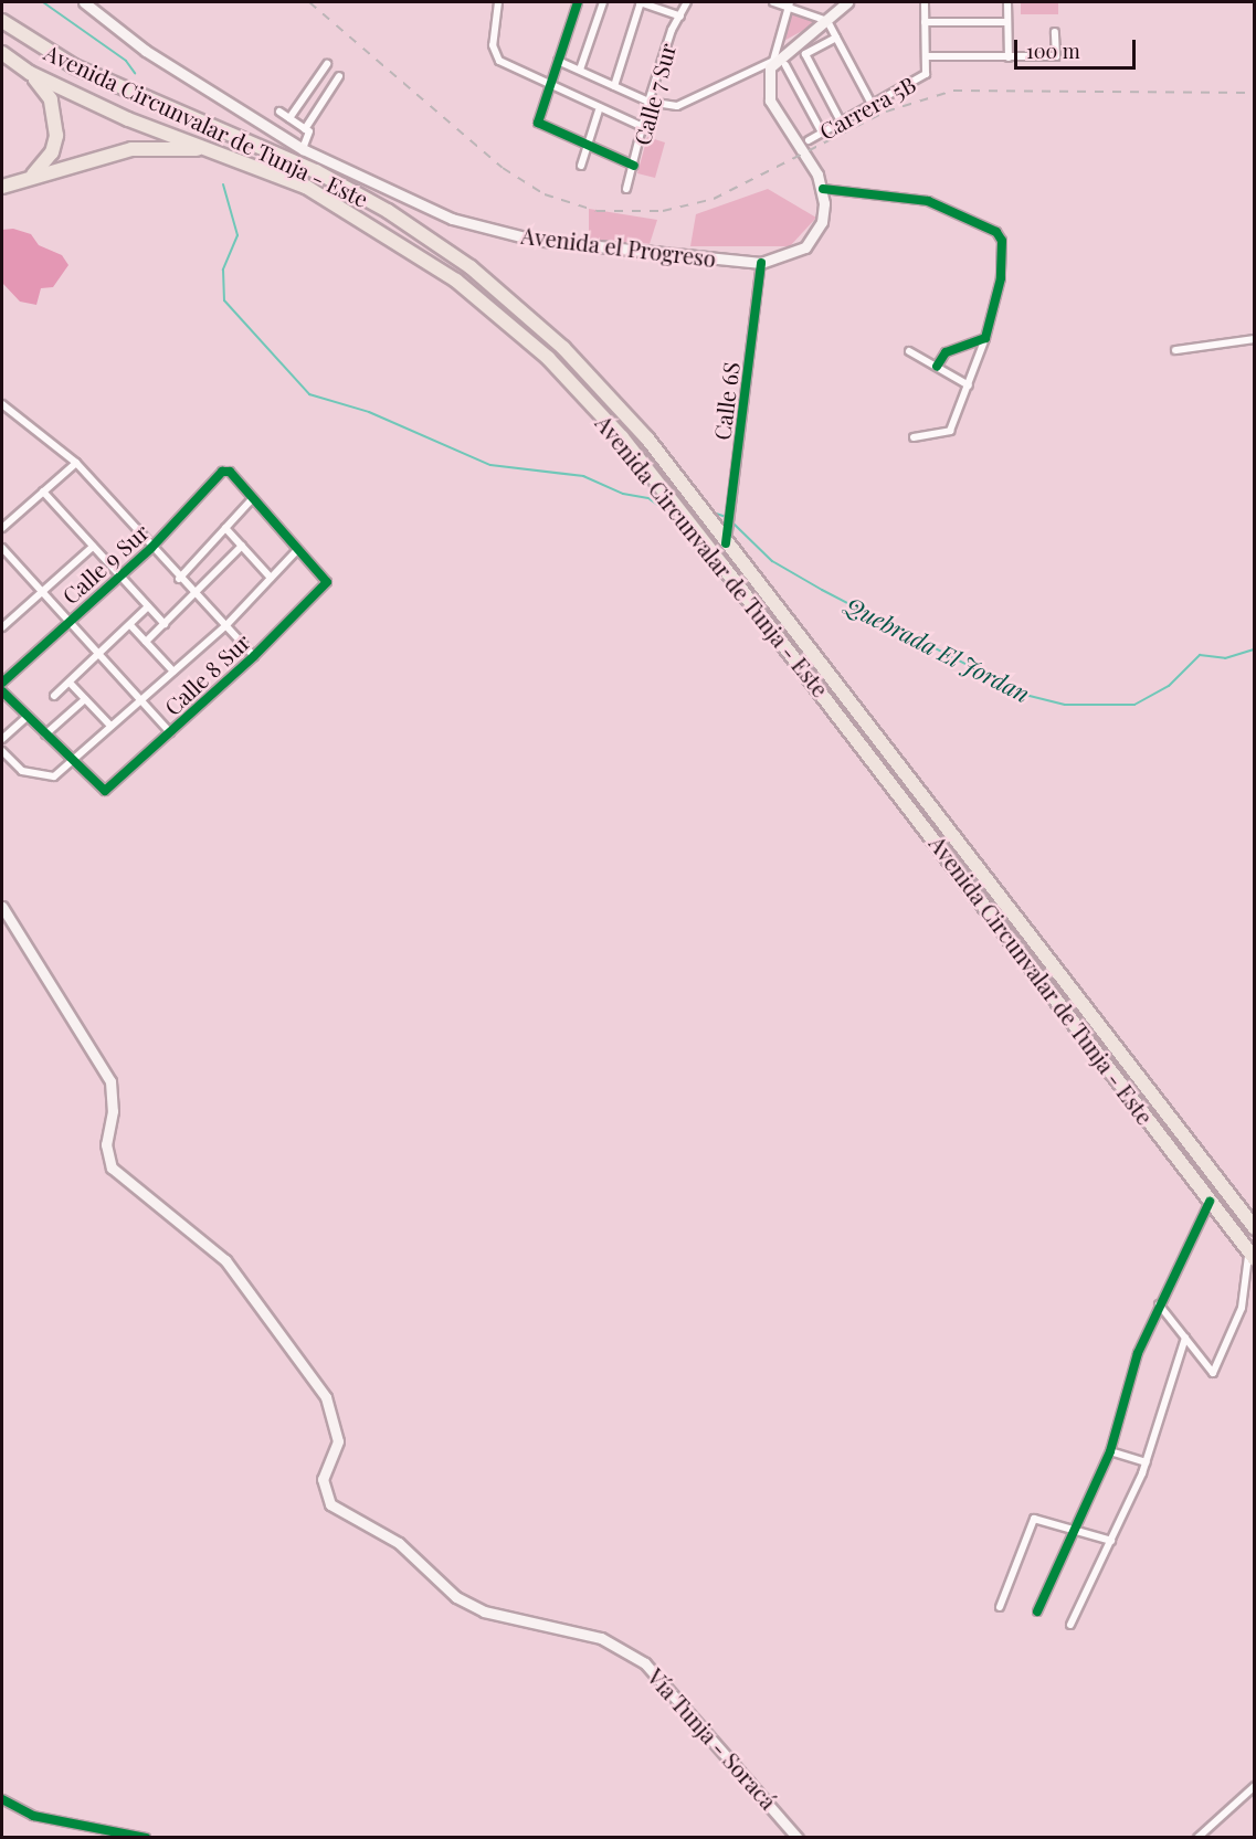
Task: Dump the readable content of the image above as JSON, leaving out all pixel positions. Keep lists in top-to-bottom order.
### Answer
{
  "streets": {
    "highway": ["Avenida Circunvalar de Tunja - Este"],
    "main road": ["Avenida el Progreso", "Vía Tunja - Soracá"],
    "street": [
      "Calle 7 Sur",
      "Carrera 5B",
      "Calle 6S",
      "Calle 9 Sur",
      "Calle 8 Sur"
    ]
  },
  "crossings": [
    ["Avenida Circunvalar de Tunja - Este", "Calle 6S"],
    ["Avenida el Progreso", "Calle 6S"]
  ],
  "water": ["Quebrada El Jordan"],
  "scale_bar": "100 m"
}
